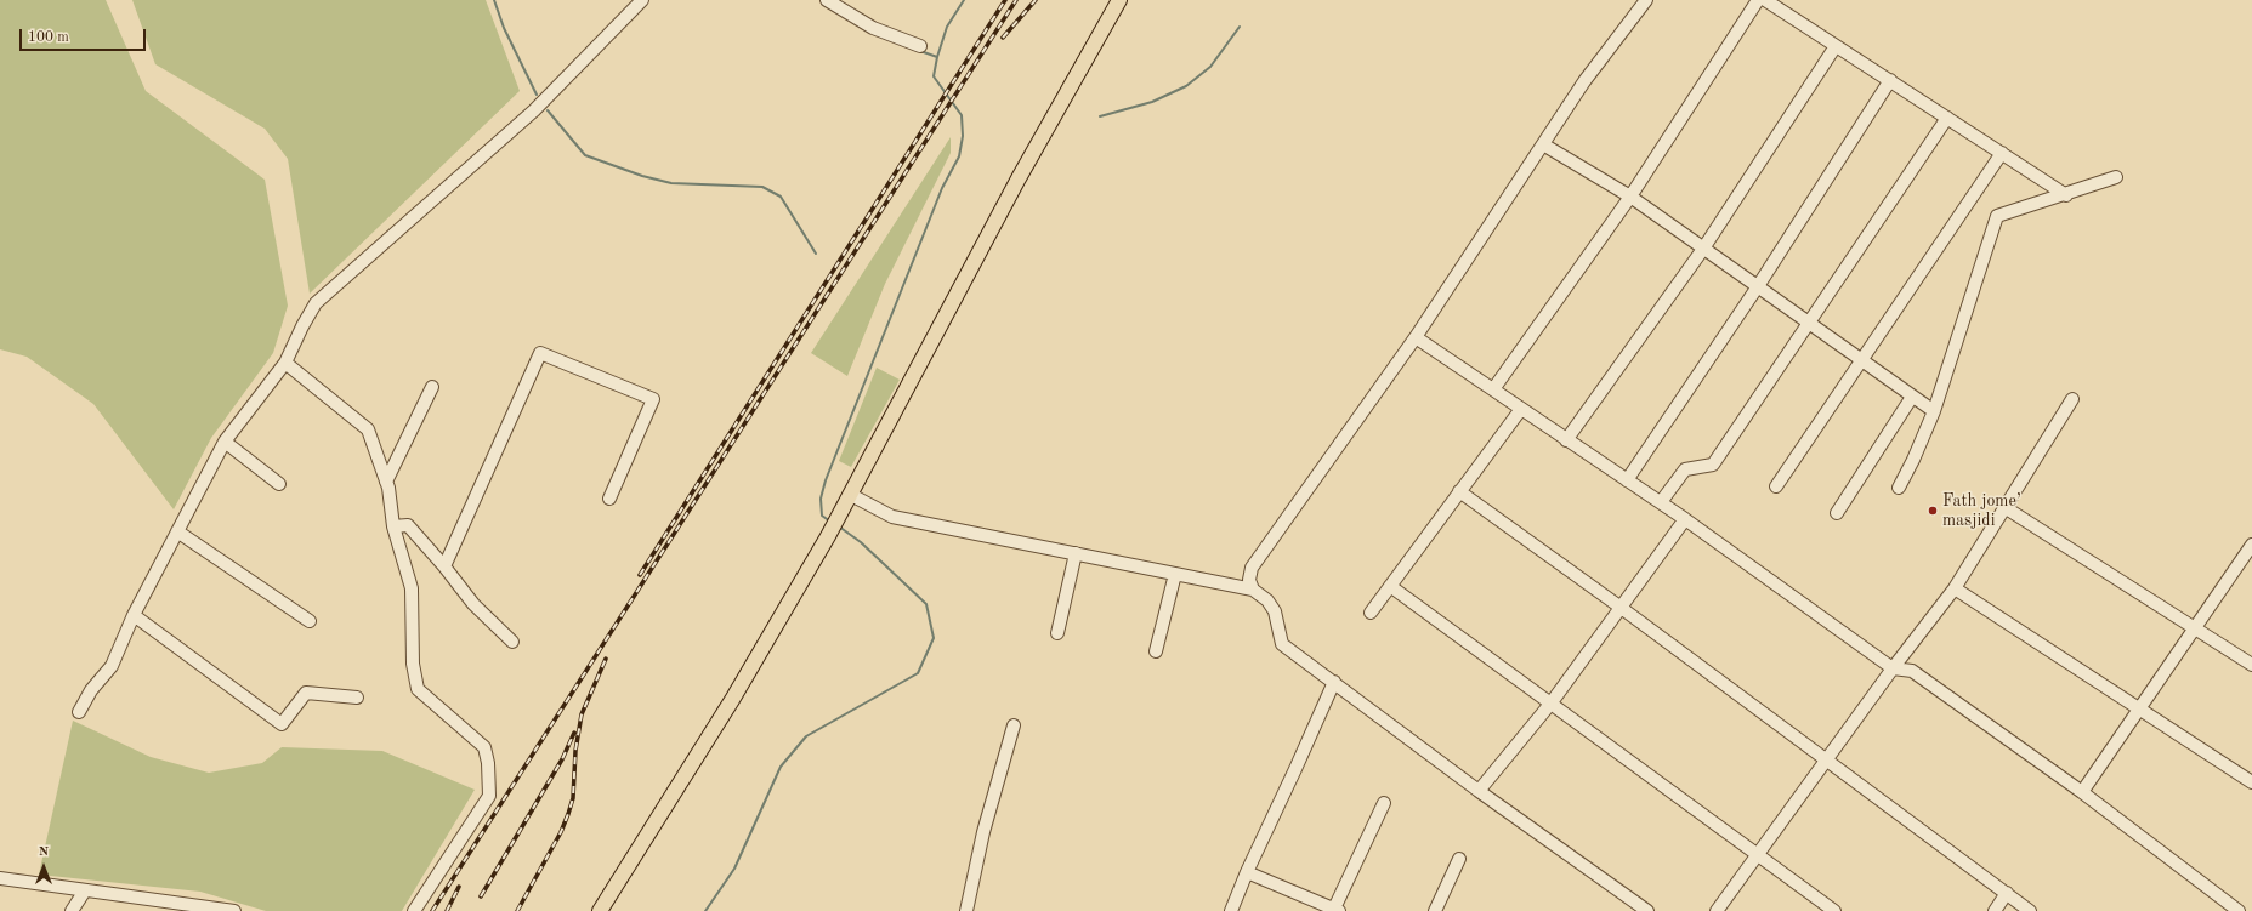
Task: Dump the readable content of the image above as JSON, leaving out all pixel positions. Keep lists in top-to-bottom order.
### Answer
{
  "places": ["Fath jome’ masjidi"],
  "scale_bar": "100 m",
  "north": "top"
}
